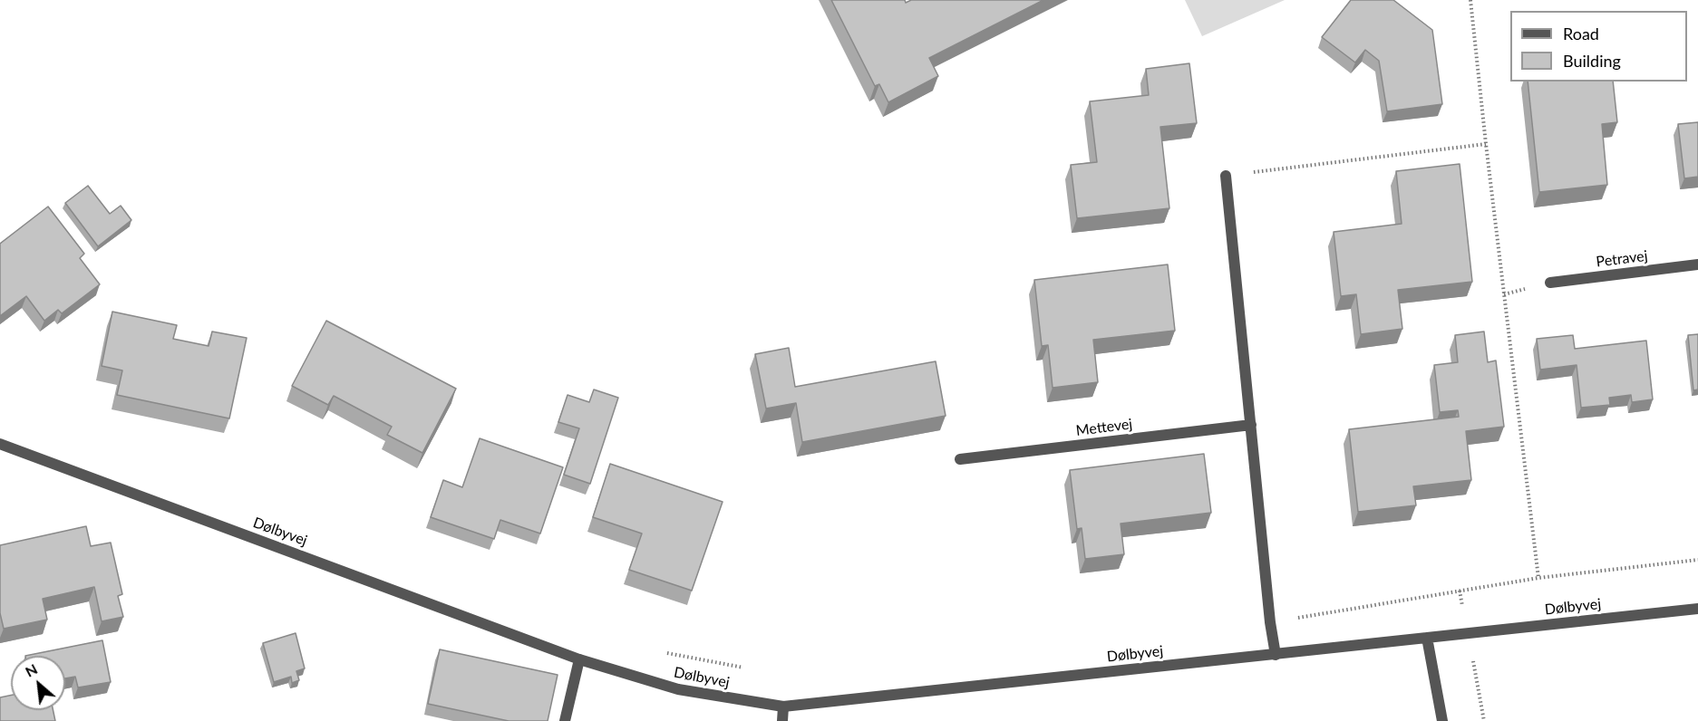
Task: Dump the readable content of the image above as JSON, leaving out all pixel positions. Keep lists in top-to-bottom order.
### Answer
{
  "streets": {
    "street": ["Petravej", "Mettevej", "Dølbyvej"]
  },
  "legend": ["Road", "Building"],
  "north": "top left"
}
